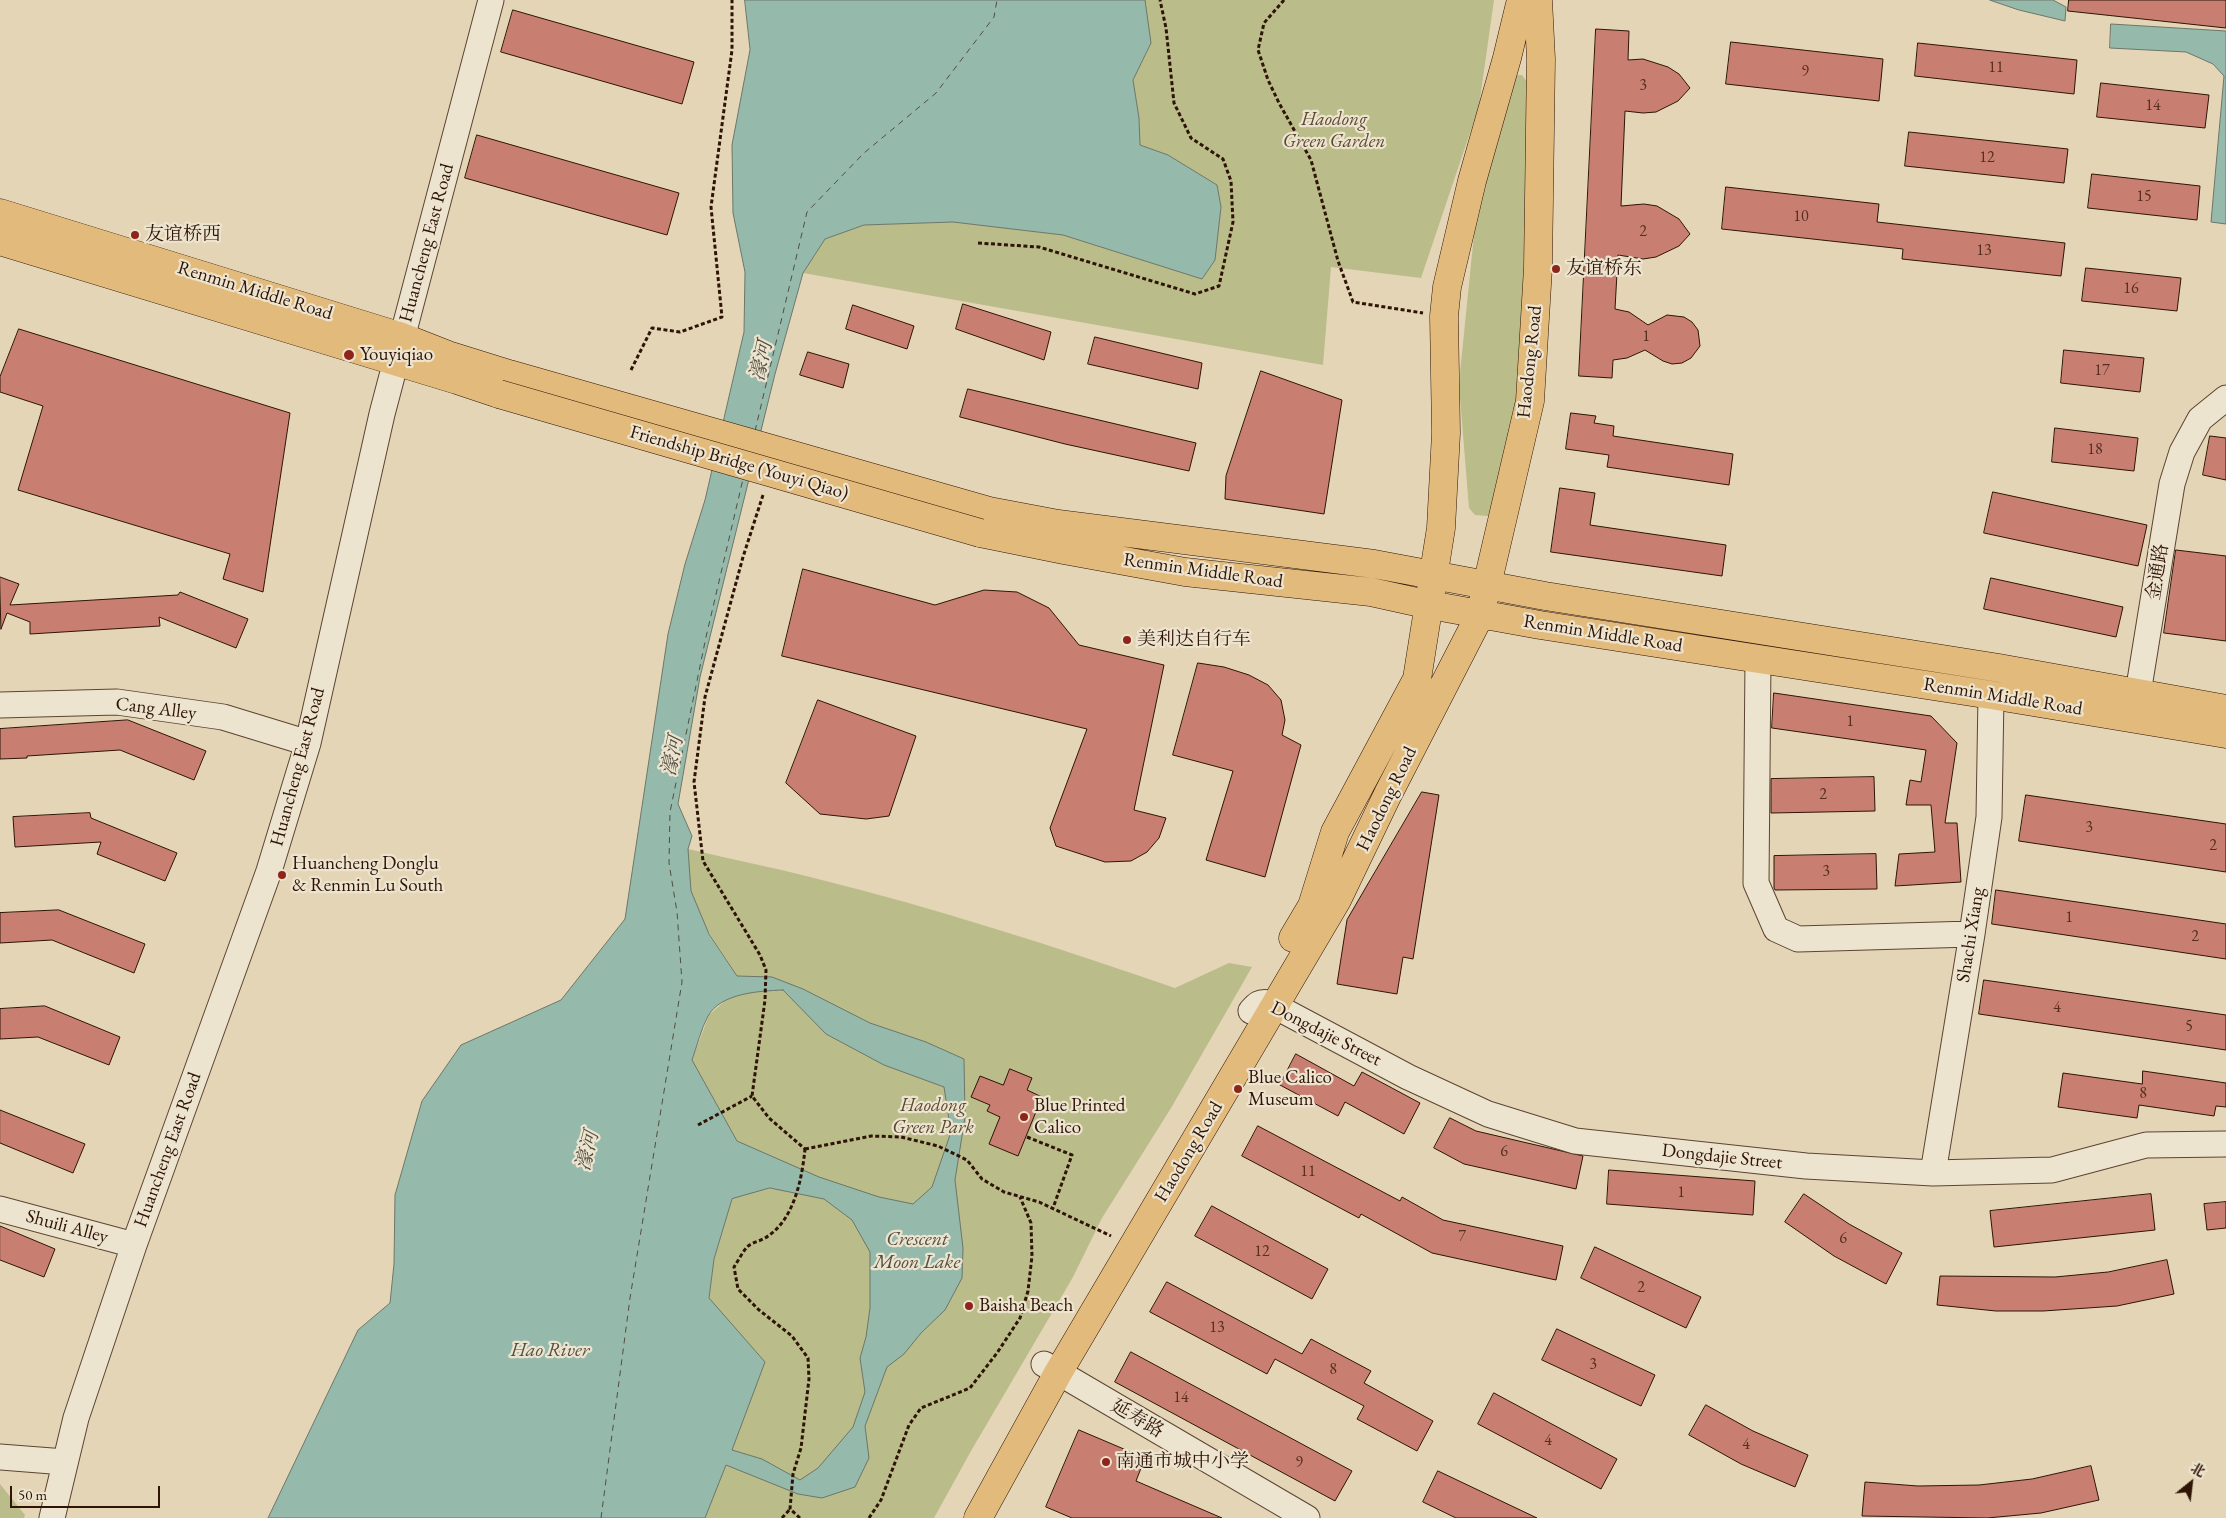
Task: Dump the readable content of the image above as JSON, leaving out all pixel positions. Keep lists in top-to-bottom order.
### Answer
{
  "streets": {
    "main road": ["Renmin Middle Road", "Haodong Road", "Friendship Bridge (Youyi Qiao)"],
    "street": [
      "Huancheng East Road",
      "金通路",
      "Cang Alley",
      "Shachi Xiang",
      "Dongdajie Street",
      "Shuili Alley",
      "延寿路"
    ]
  },
  "crossings": [
    ["Huancheng East Road", "Renmin Middle Road"],
    ["Huancheng East Road", "Cang Alley"],
    ["Huancheng East Road", "Shuili Alley"],
    ["Renmin Middle Road", "Haodong Road"],
    ["Renmin Middle Road", "Friendship Bridge (Youyi Qiao)"],
    ["Renmin Middle Road", "金通路"],
    ["Renmin Middle Road", "Shachi Xiang"],
    ["Haodong Road", "Dongdajie Street"],
    ["Haodong Road", "延寿路"],
    ["Shachi Xiang", "Dongdajie Street"]
  ],
  "water": ["濠河", "Crescent Moon Lake", "Hao River"],
  "parks": ["Haodong Green Garden", "Haodong Green Park"],
  "places": [
    "友谊桥西",
    "友谊桥东",
    "Youyiqiao",
    "美利达自行车",
    "Huancheng Donglu & Renmin Lu South",
    "Blue Calico Museum",
    "Blue Printed Calico",
    "Baisha Beach",
    "南通市城中小学"
  ],
  "house_numbers": [
    "11",
    "9",
    "3",
    "14",
    "12",
    "15",
    "10",
    "2",
    "13",
    "16",
    "1",
    "17",
    "18",
    "1",
    "2",
    "3",
    "2",
    "3",
    "1",
    "2",
    "4",
    "5",
    "8",
    "6",
    "11",
    "1",
    "7",
    "6",
    "12",
    "2",
    "13",
    "3",
    "8",
    "14",
    "4",
    "4",
    "9"
  ],
  "scale_bar": "50 m",
  "north": "top right"
}
